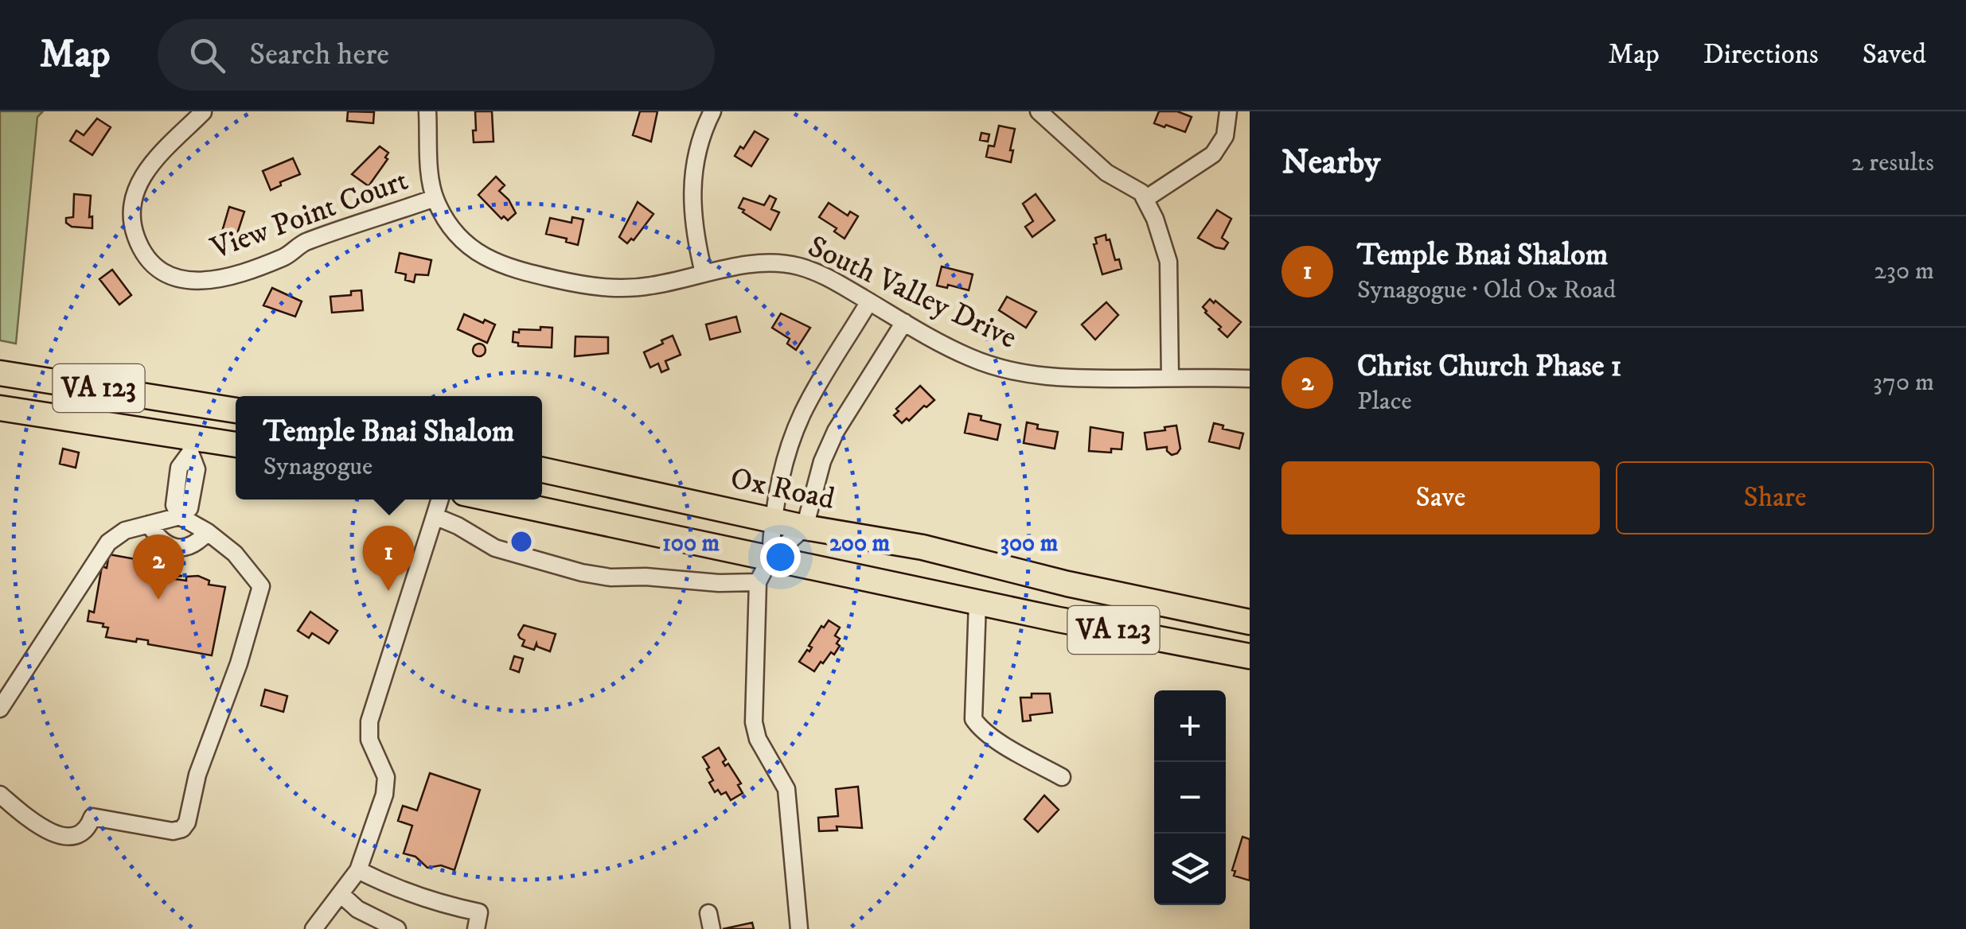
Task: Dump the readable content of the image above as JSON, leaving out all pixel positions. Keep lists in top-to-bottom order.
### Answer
{
  "streets": {
    "highway": ["VA 123", "Ox Road"],
    "street": ["View Point Court", "South Valley Drive"]
  },
  "crossings": [
    ["View Point Court", "South Valley Drive"]
  ],
  "page": {
    "header": "Map",
    "search": "Search here",
    "nav": ["Map", "Directions", "Saved"],
    "heading": ["Nearby", "2 results"],
    "list": [
      {
        "mark": "1",
        "name": "Temple Bnai Shalom",
        "note": "Synagogue · Old Ox Road",
        "value": "230 m"
      },
      {
        "mark": "2",
        "name": "Christ Church Phase 1",
        "note": "Place",
        "value": "370 m"
      }
    ],
    "popup": ["Temple Bnai Shalom", "Synagogue"],
    "buttons": ["Save", "Share"],
    "pins": ["1", "2"],
    "map_buttons": ["+", "−"]
  },
  "rings": ["100 m", "200 m", "300 m"]
}
